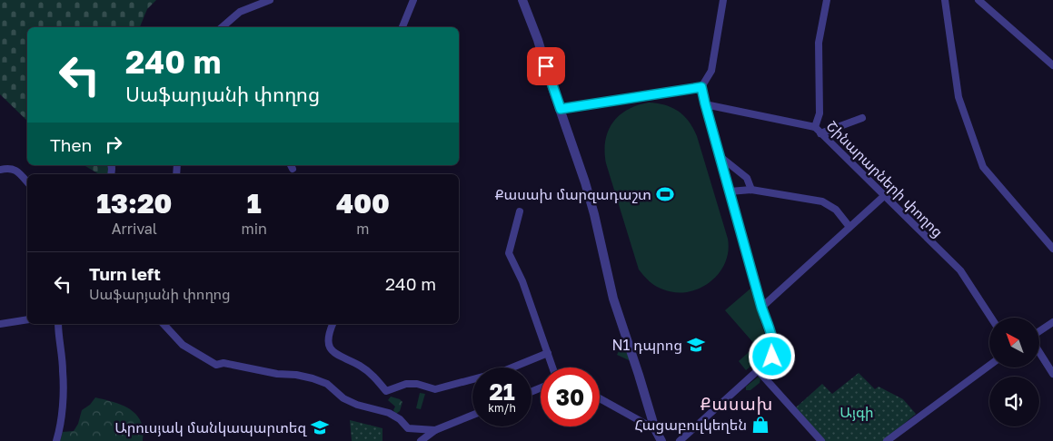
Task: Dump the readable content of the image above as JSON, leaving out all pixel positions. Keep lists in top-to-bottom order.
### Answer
{
  "streets": {
    "street": ["Շինարարների փողոց"]
  },
  "districts": ["Քասախ"],
  "parks": ["Այգի"],
  "places": {
    "sports": ["Քասախ մարզադաշտ"],
    "school or university": ["N1 դպրոց", "Արուսյակ մանկապարտեզ"],
    "shop": ["Հացաբուլկեղեն"]
  },
  "north": "top left",
  "page": {
    "turn": ["240 m", "Սաֆարյանի փողոց"],
    "then": "Then",
    "eta": [
      "13:20",
      "Arrival",
      "1",
      "min",
      "400",
      "m"
    ],
    "list": [
      {
        "name": "Turn left",
        "note": "Սաֆարյանի փողոց",
        "value": "240 m"
      }
    ],
    "speed": "21 km/h",
    "limit": "30"
  }
}
